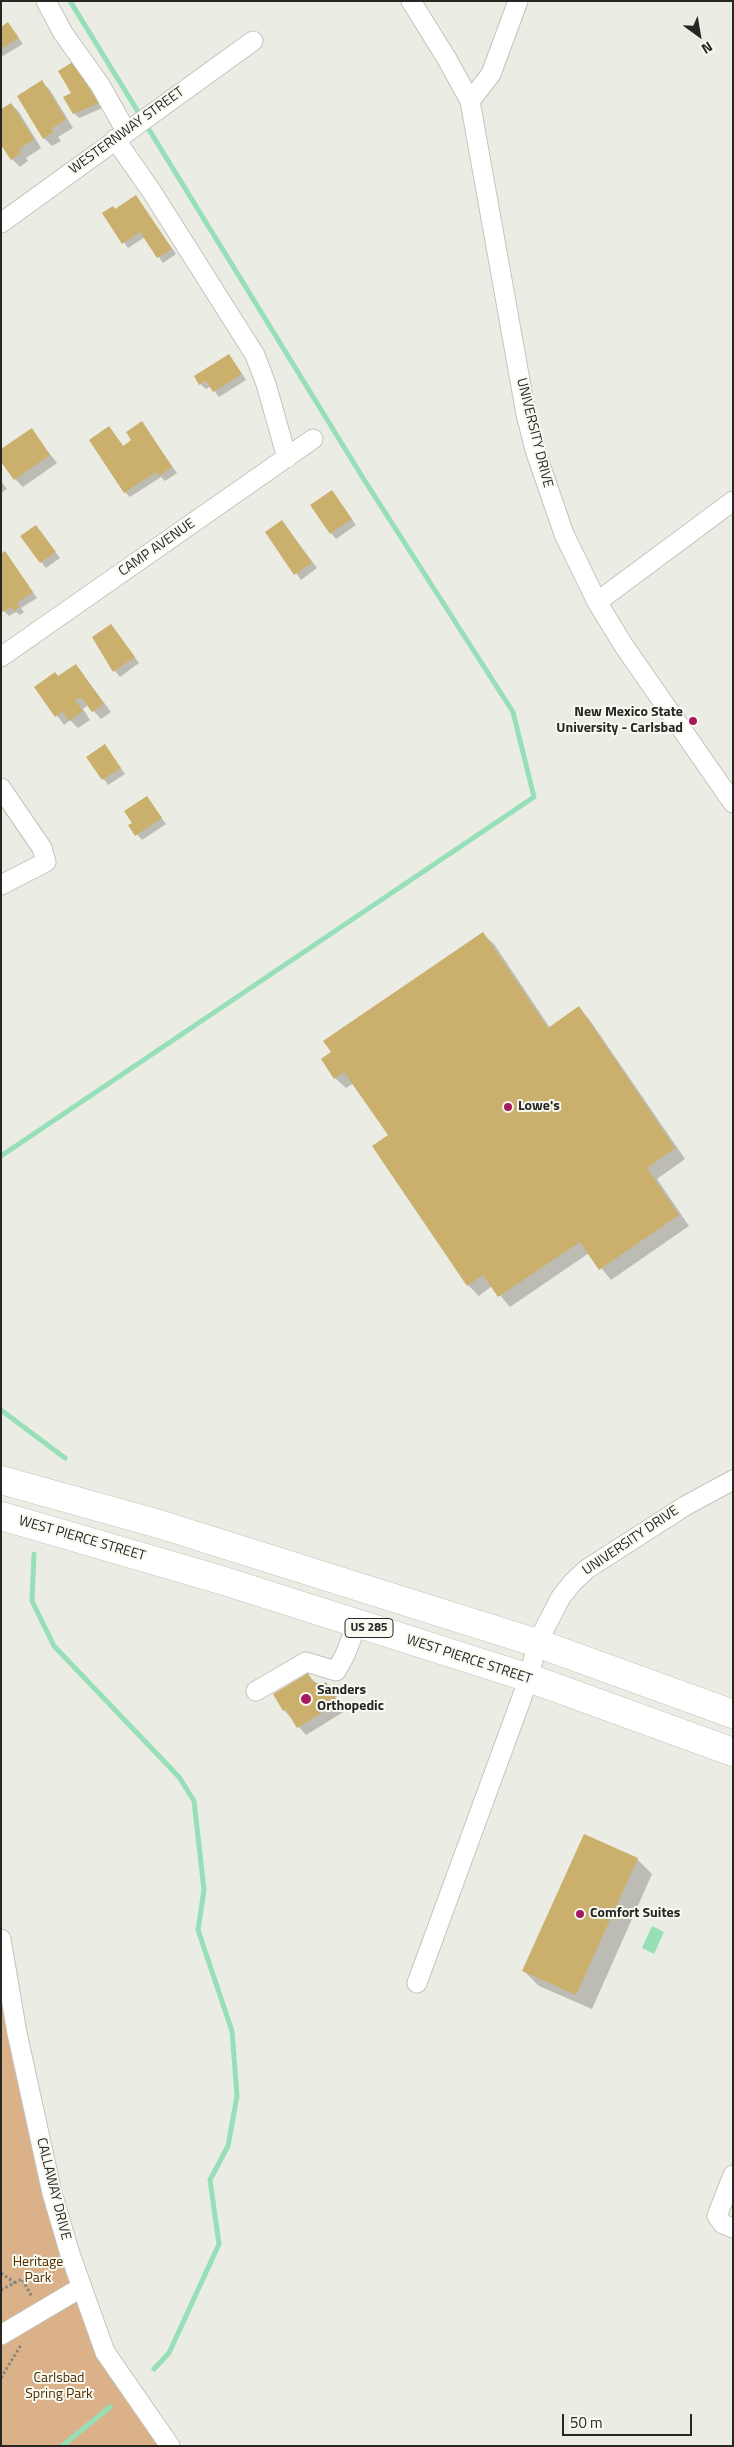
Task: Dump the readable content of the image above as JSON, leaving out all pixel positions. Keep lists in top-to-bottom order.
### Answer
{
  "streets": {
    "highway": ["WEST PIERCE STREET", "US 285"],
    "street": [
      "WESTERNWAY STREET",
      "UNIVERSITY DRIVE",
      "CAMP AVENUE",
      "CALLAWAY DRIVE"
    ]
  },
  "crossings": [
    ["UNIVERSITY DRIVE", "WEST PIERCE STREET"],
    ["UNIVERSITY DRIVE", "US 285"]
  ],
  "parks": ["Heritage Park", "Carlsbad Spring Park"],
  "places": [
    "New Mexico State University - Carlsbad",
    "Lowe's",
    "Sanders Orthopedic",
    "Comfort Suites"
  ],
  "scale_bar": "50 m",
  "north": "bottom right"
}
